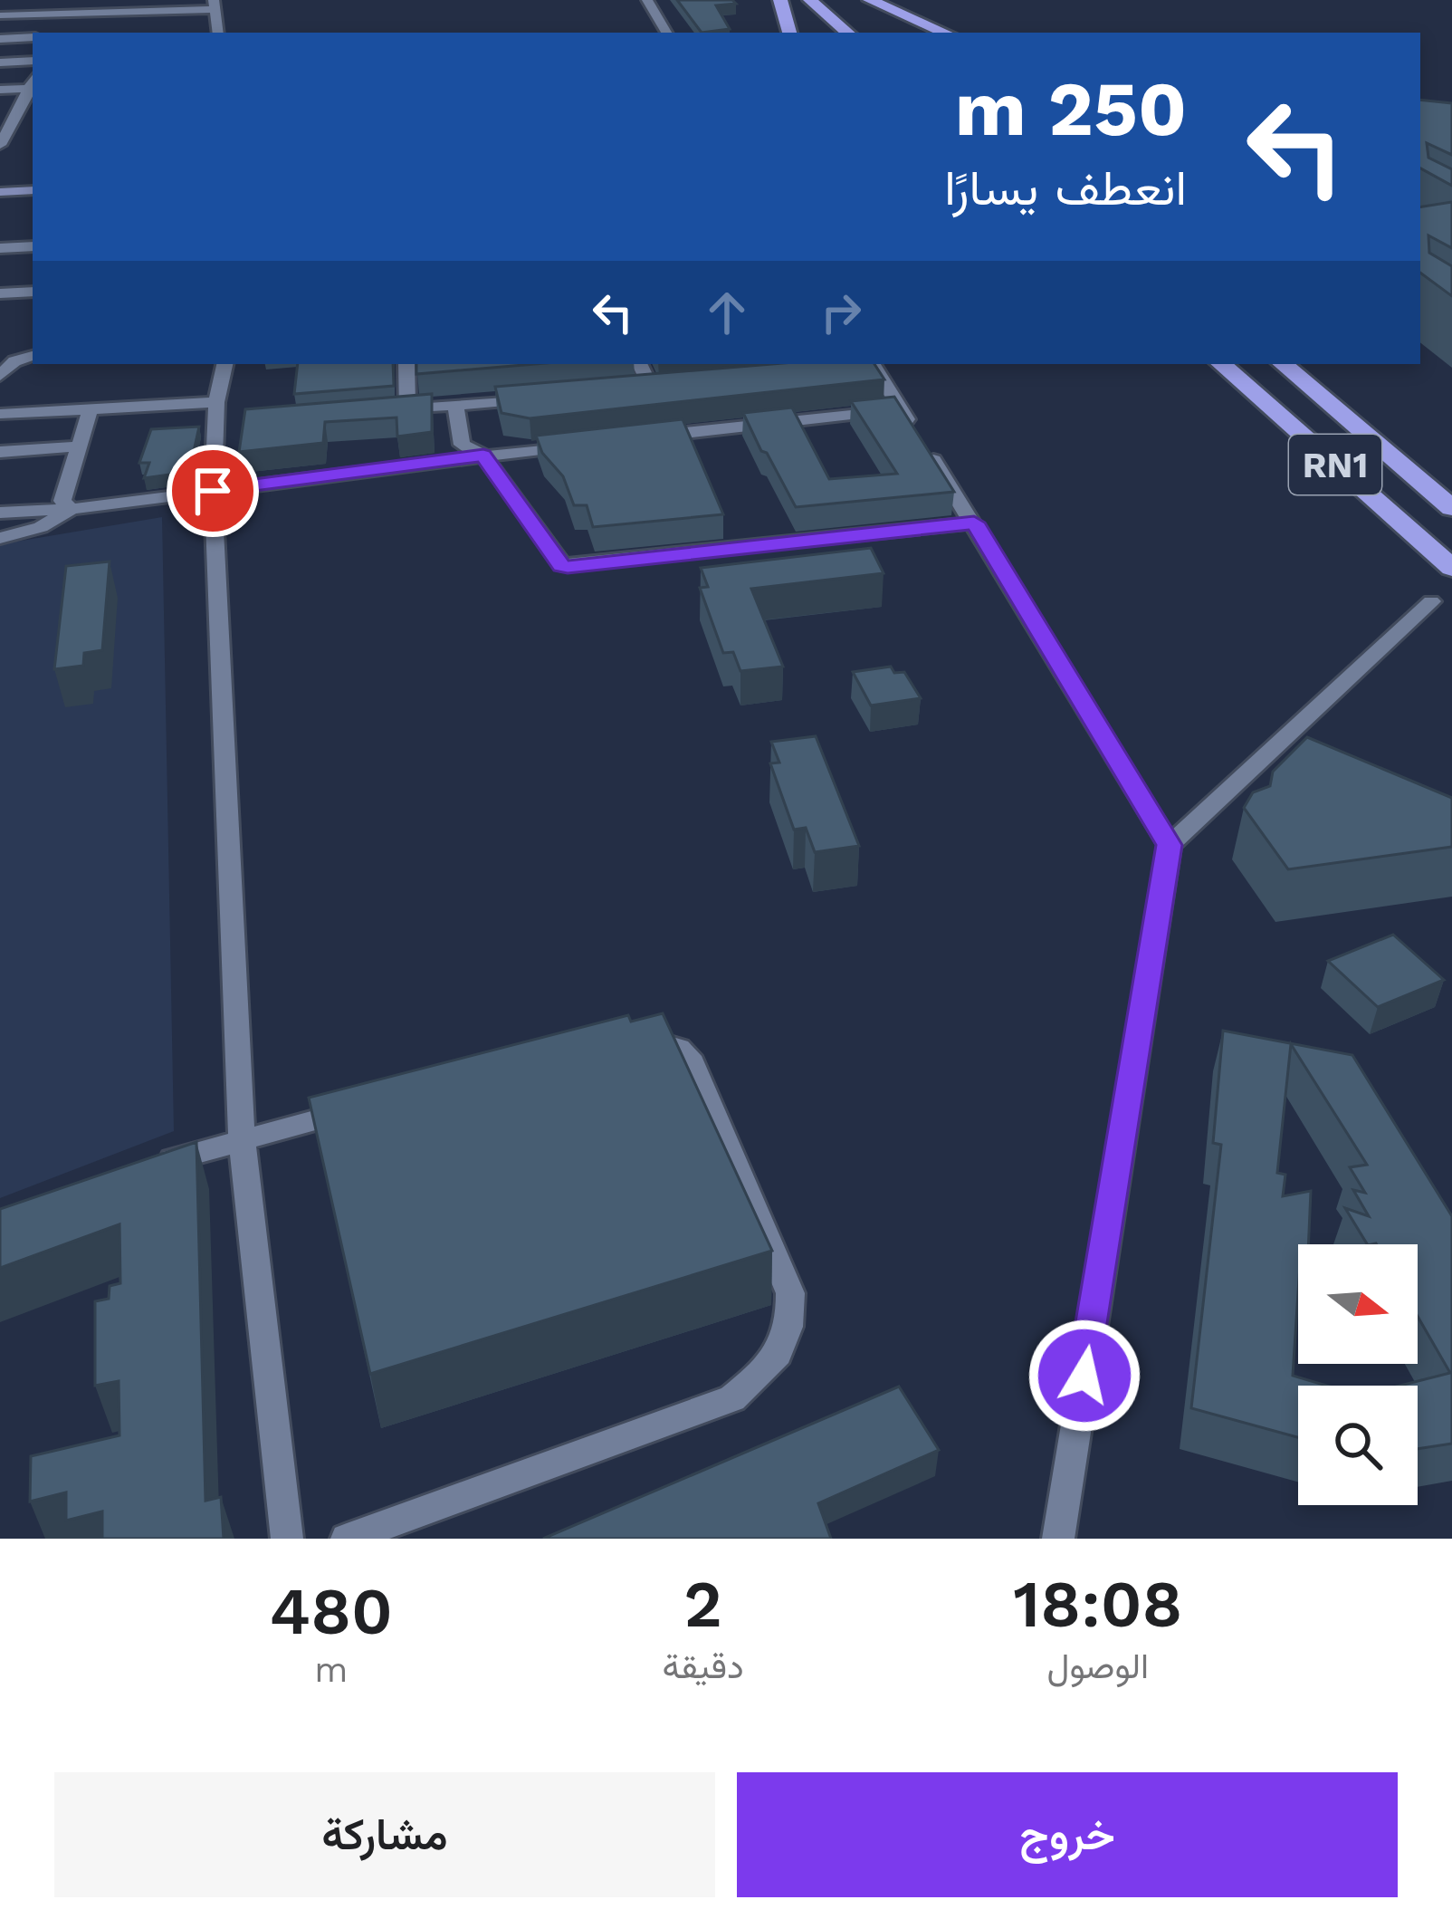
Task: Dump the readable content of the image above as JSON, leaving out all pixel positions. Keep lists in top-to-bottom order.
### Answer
{
  "streets": {
    "highway": ["RN1"]
  },
  "north": "right",
  "page": {
    "turn": ["250 m", "انعطف يسارًا"],
    "eta": [
      "18:08",
      "الوصول",
      "2",
      "دقيقة",
      "480",
      "m"
    ],
    "buttons": ["خروج", "مشاركة"]
  }
}
